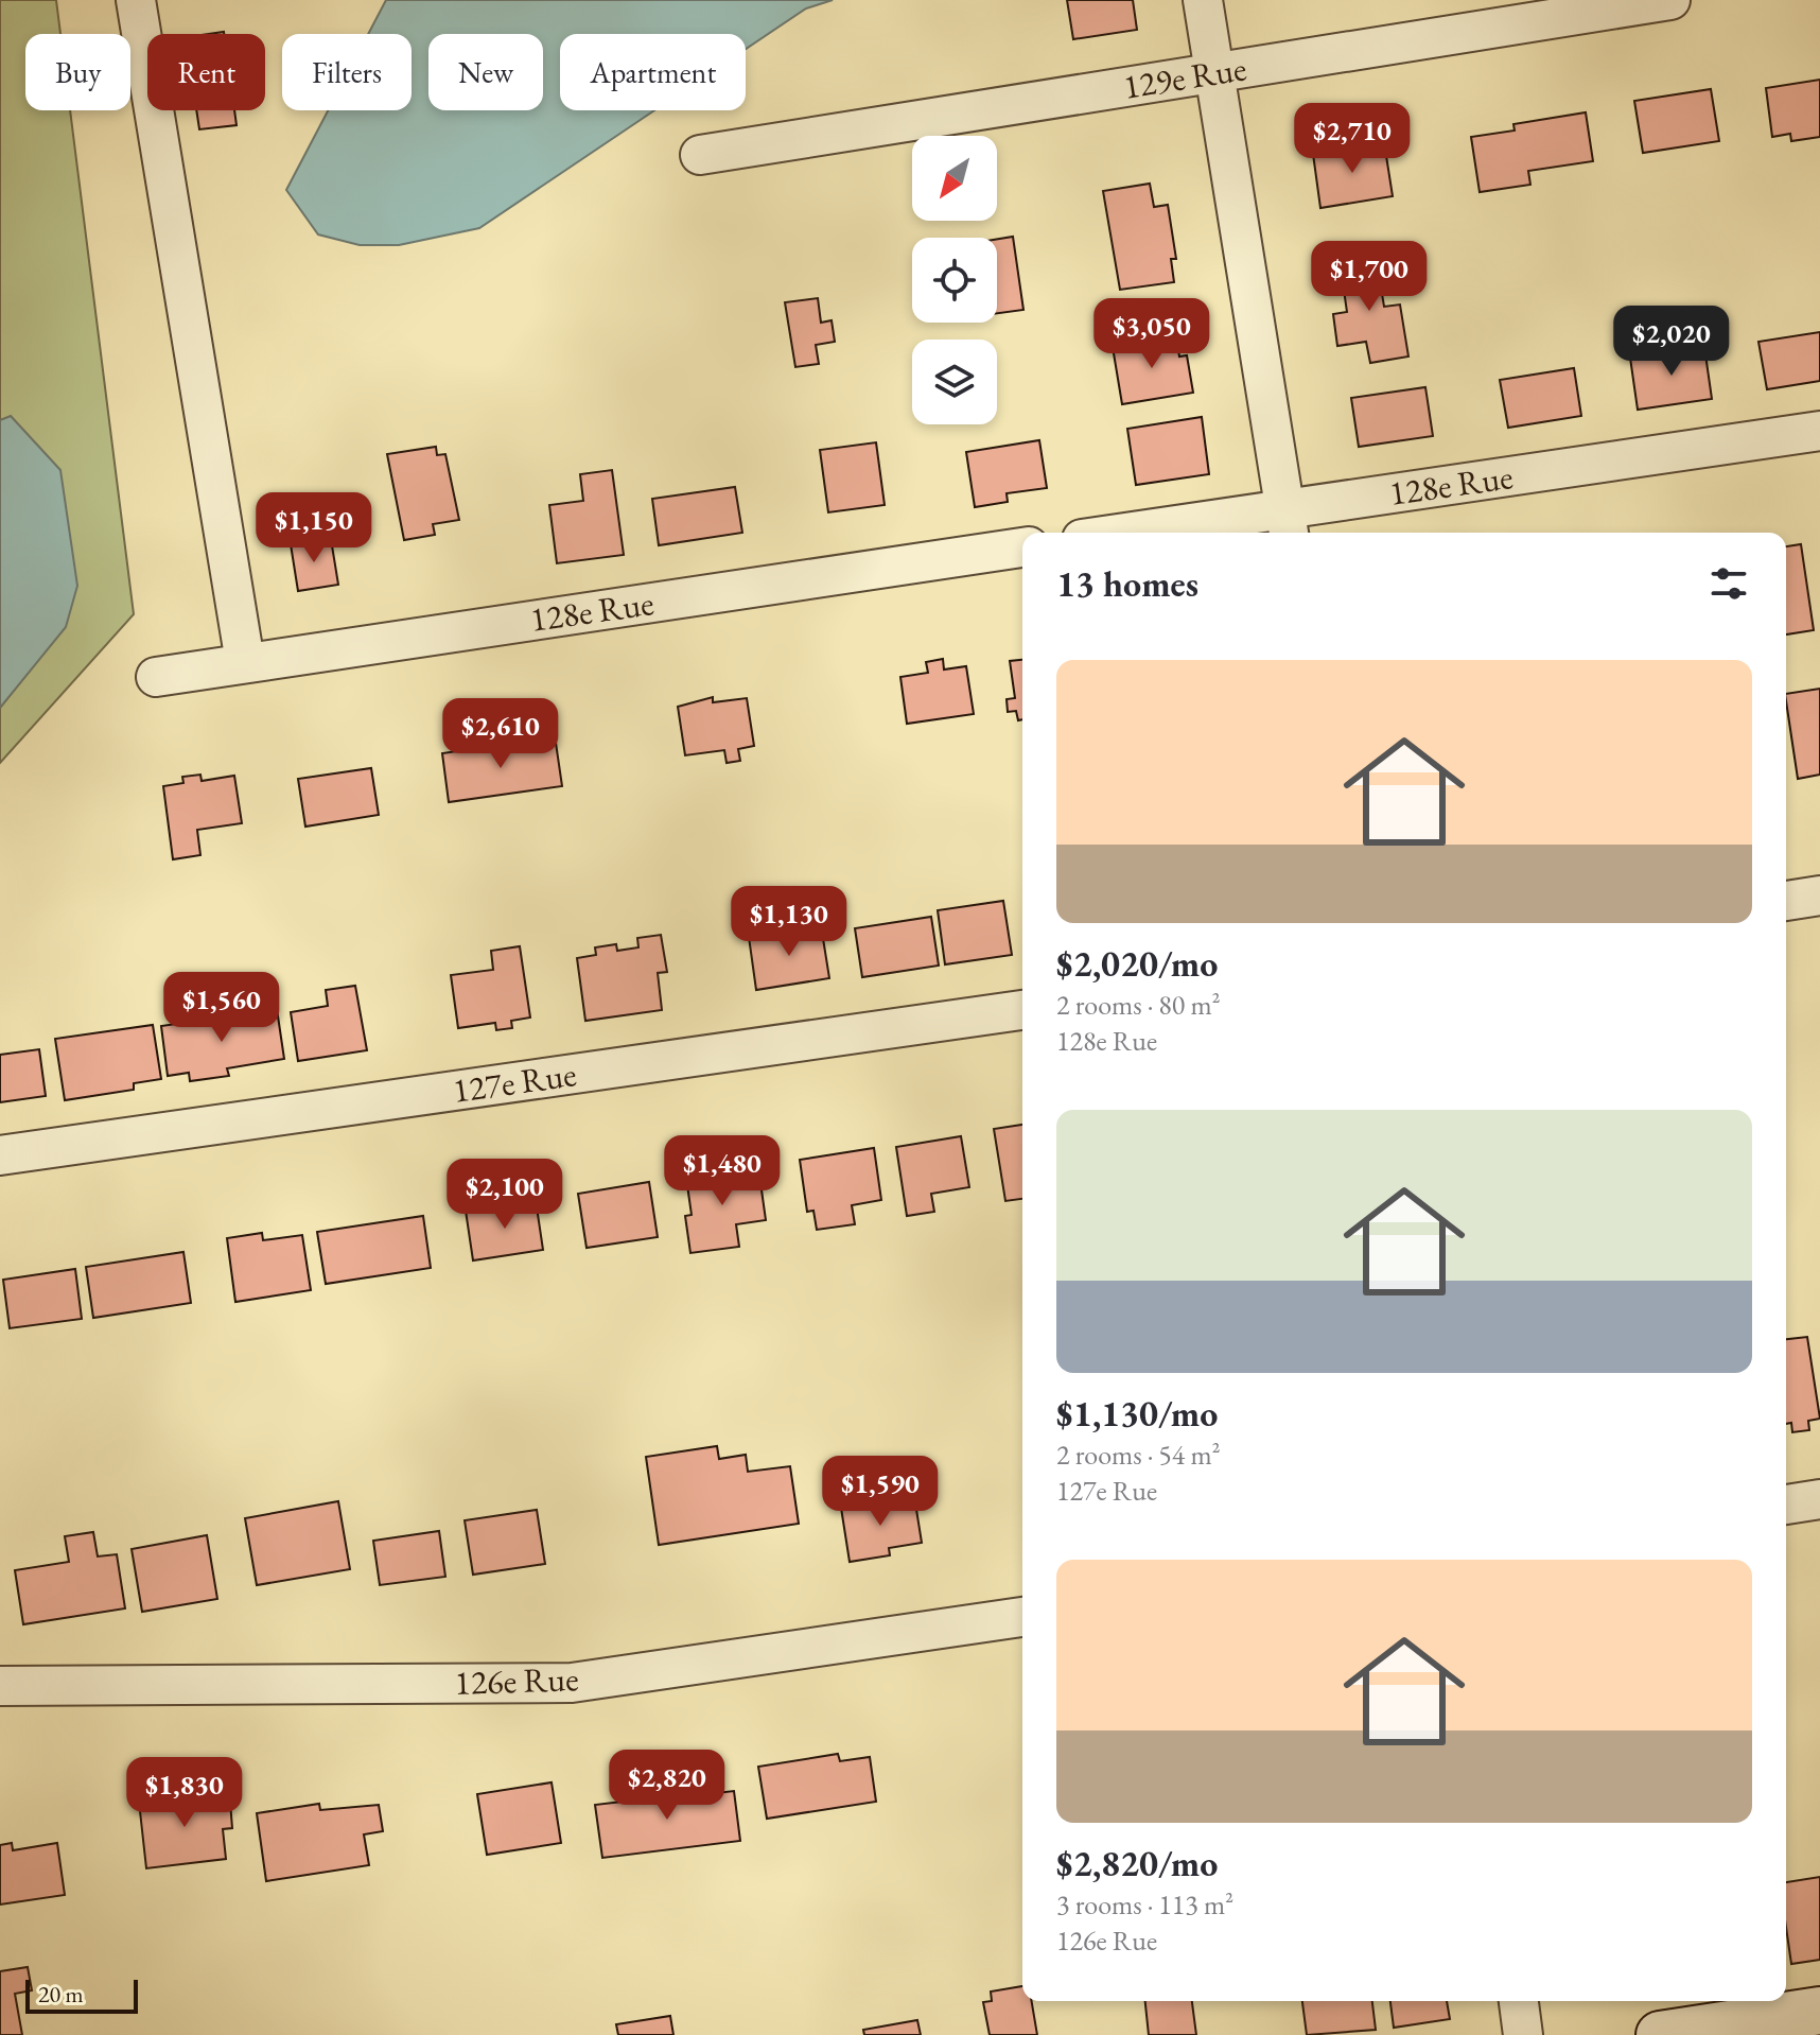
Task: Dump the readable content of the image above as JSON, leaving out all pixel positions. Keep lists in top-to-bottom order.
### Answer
{
  "streets": {
    "street": [
      "129e Rue",
      "128e Rue",
      "127e Rue",
      "126e Rue"
    ]
  },
  "scale_bar": "20 m",
  "north": "bottom left",
  "page": {
    "chip": [
      "Buy",
      "Rent",
      "Filters",
      "New",
      "Apartment"
    ],
    "price": [
      "$2,710",
      "$1,700",
      "$3,050",
      "$2,020",
      "$1,150",
      "$2,610",
      "$1,130",
      "$1,560",
      "$1,480",
      "$2,100",
      "$1,590",
      "$2,820",
      "$1,830"
    ],
    "heading": "13 homes",
    "list": [
      {
        "name": "$2,020/mo",
        "note": "2 rooms · 80 m² · 128e Rue"
      },
      {
        "name": "$1,130/mo",
        "note": "2 rooms · 54 m² · 127e Rue"
      },
      {
        "name": "$2,820/mo",
        "note": "3 rooms · 113 m² · 126e Rue"
      }
    ],
    "scale": "20 m"
  }
}
